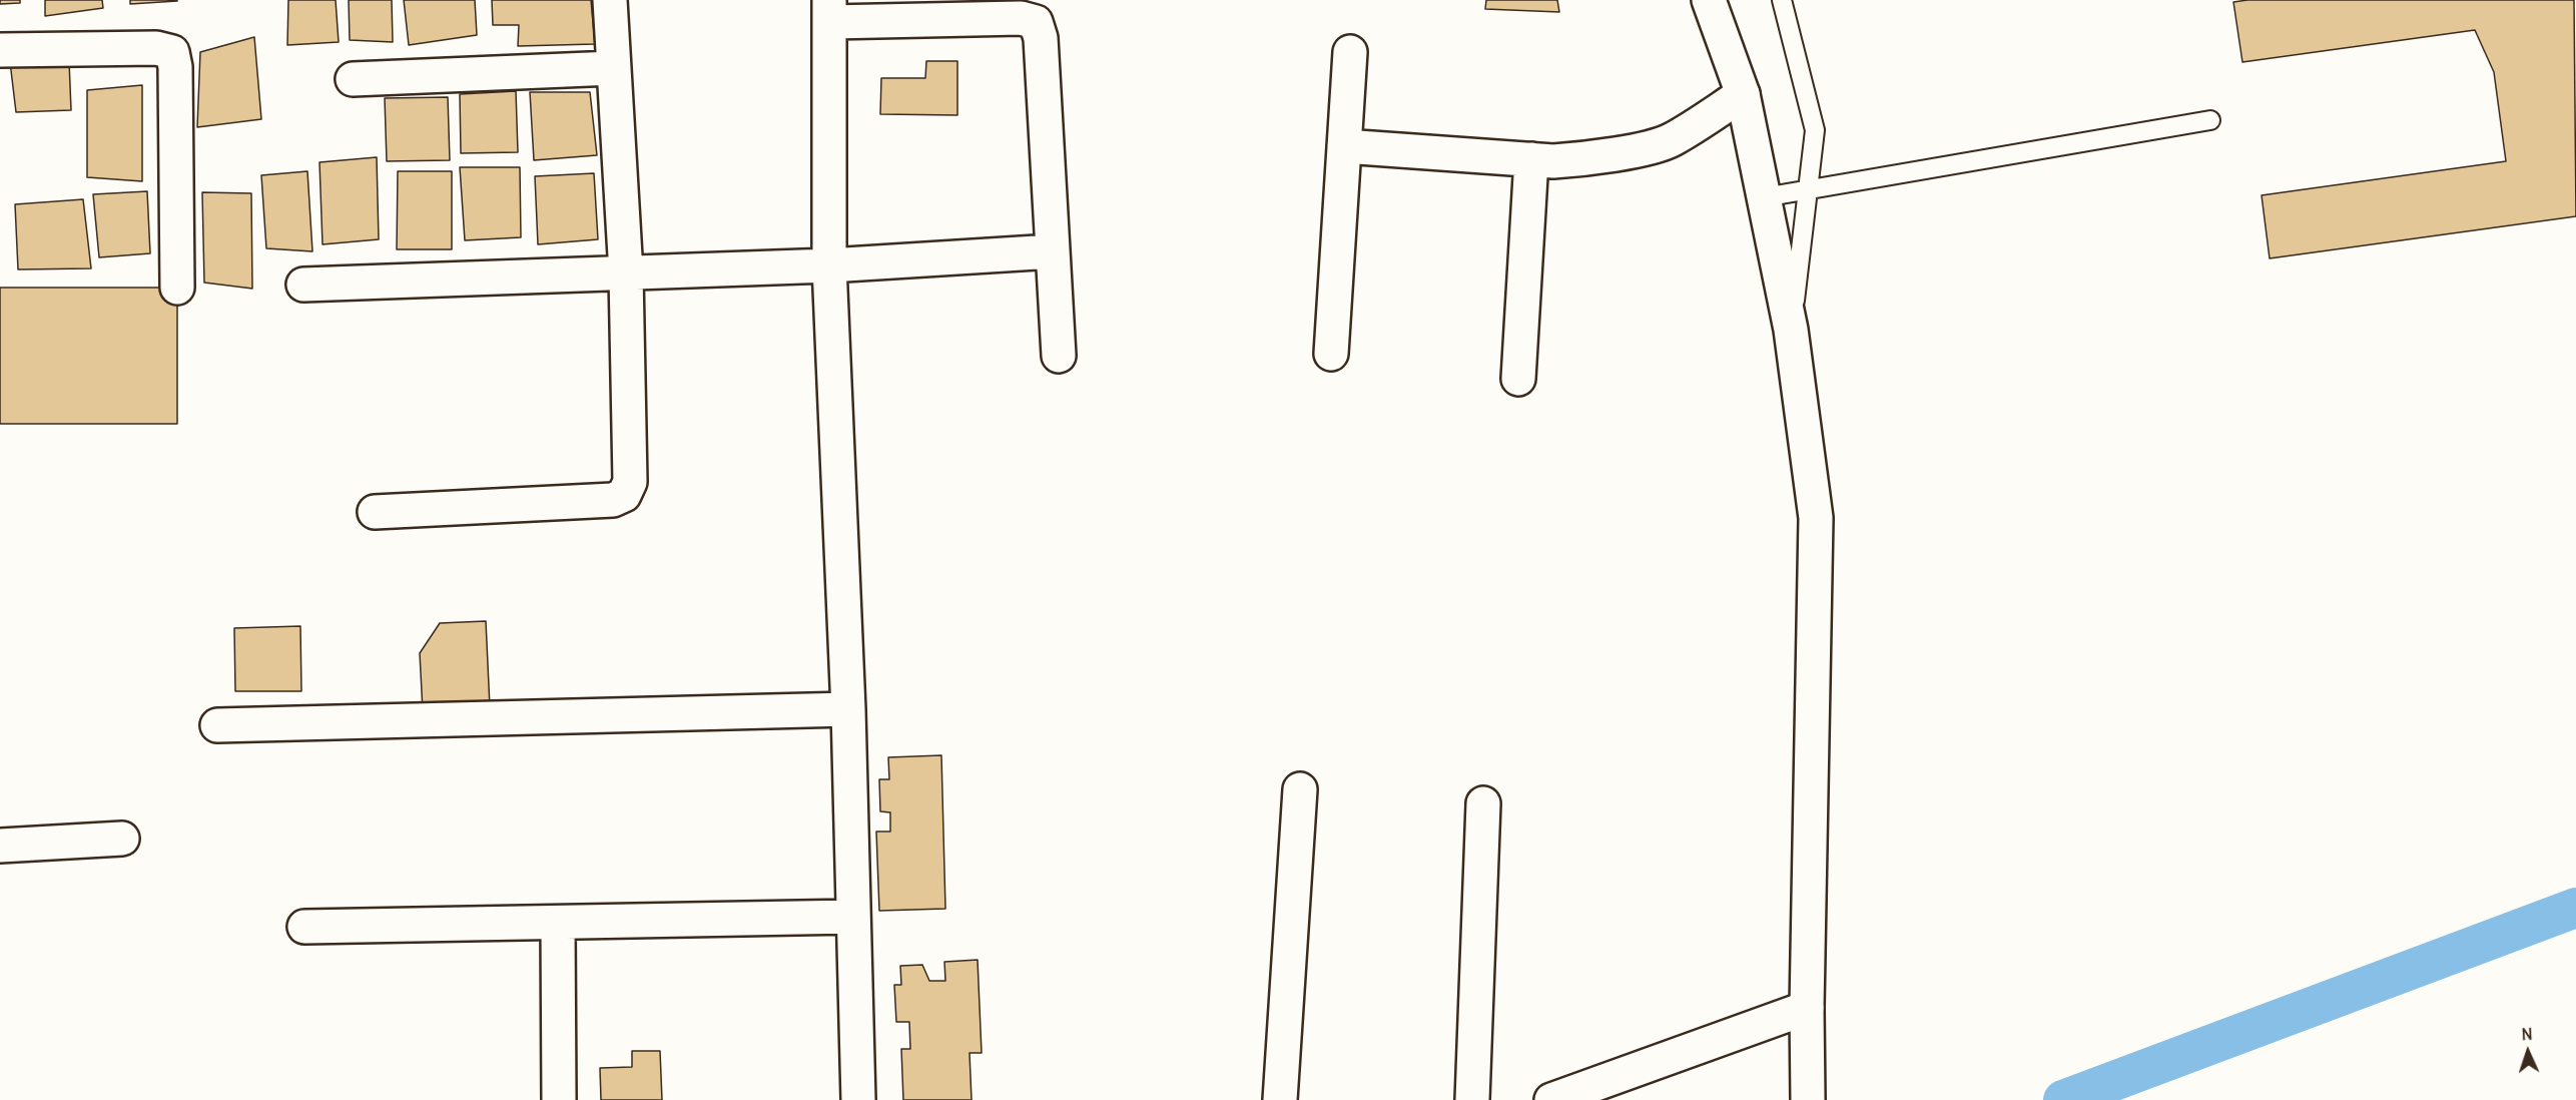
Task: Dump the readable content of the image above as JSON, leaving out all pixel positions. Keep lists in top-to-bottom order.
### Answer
{
  "north": "top"
}
